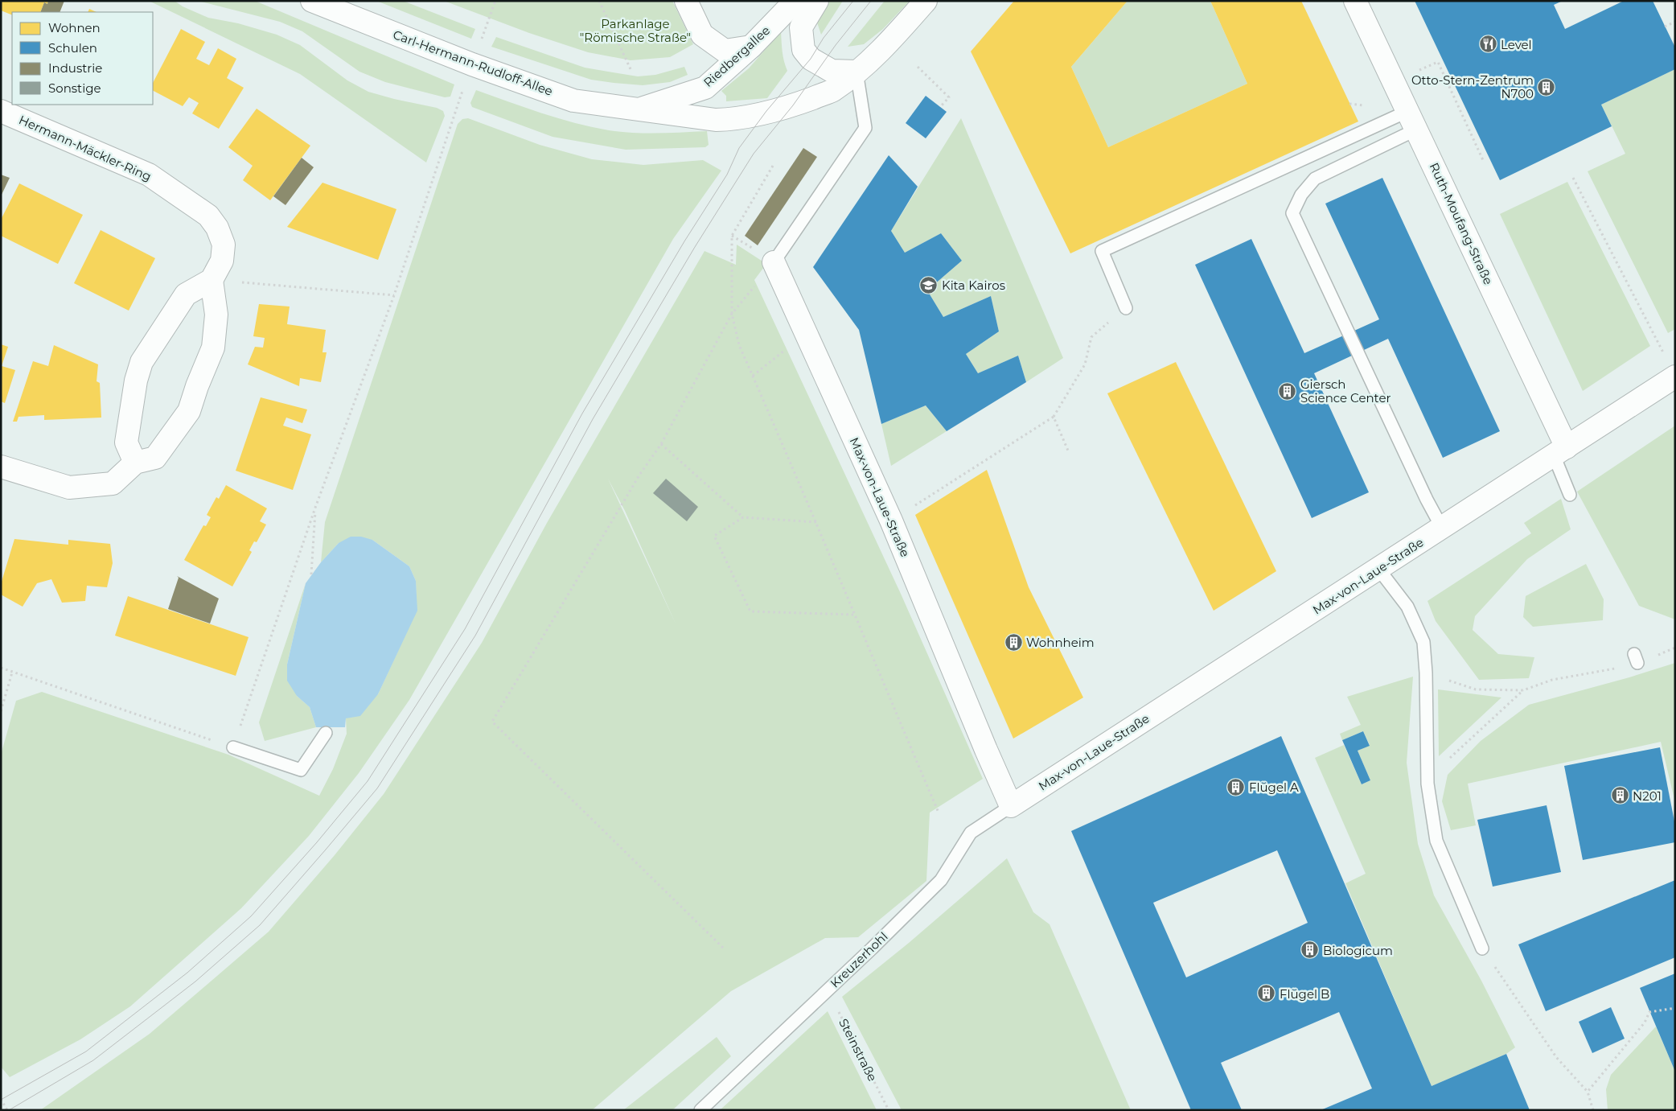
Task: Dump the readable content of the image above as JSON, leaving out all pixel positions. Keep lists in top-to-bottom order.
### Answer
{
  "streets": {
    "street": [
      "Riedbergallee",
      "Carl-Hermann-Rudloff-Allee",
      "Hermann-Mäckler-Ring",
      "Ruth-Moufang-Straße",
      "Max-von-Laue-Straße"
    ],
    "lane": ["Kreuzerhohl"],
    "path": ["Steinstraße"]
  },
  "crossings": [
    ["Riedbergallee", "Carl-Hermann-Rudloff-Allee"],
    ["Ruth-Moufang-Straße", "Max-von-Laue-Straße"],
    ["Max-von-Laue-Straße", "Kreuzerhohl"],
    ["Kreuzerhohl", "Steinstraße"]
  ],
  "parks": ["Parkanlage \"Römische Straße\""],
  "places": {
    "restaurant": ["Level"],
    "building": [
      "Otto-Stern-Zentrum N700",
      "Giersch Science Center",
      "Wohnheim",
      "Flügel A",
      "N201",
      "Biologicum",
      "Flügel B"
    ],
    "school or university": ["Kita Kairos"]
  },
  "legend": [
    "Wohnen",
    "Schulen",
    "Industrie",
    "Sonstige"
  ]
}
